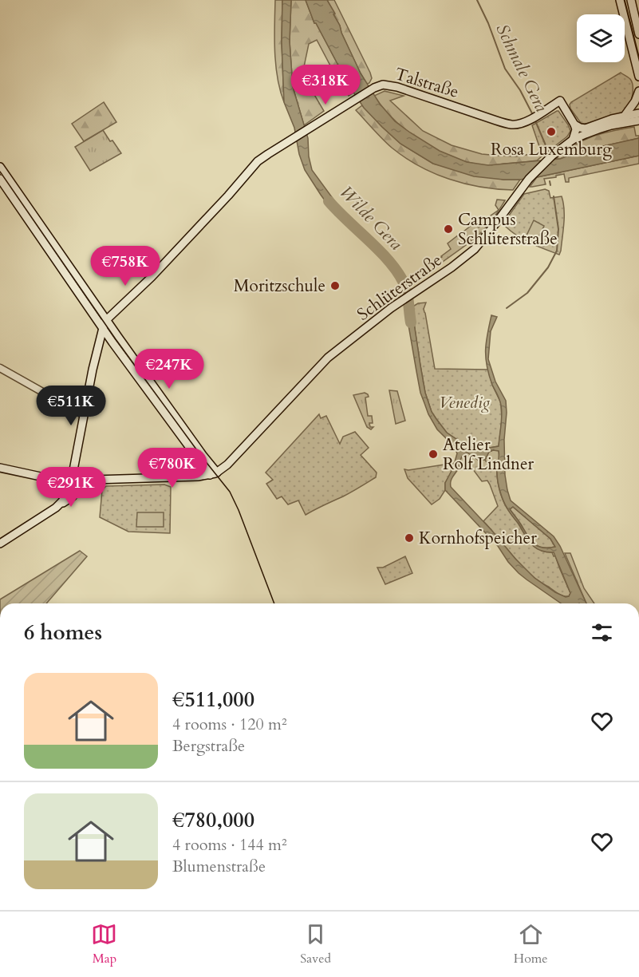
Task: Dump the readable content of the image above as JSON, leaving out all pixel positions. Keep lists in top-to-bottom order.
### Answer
{
  "streets": {
    "main road": ["Talstraße", "Schlüterstraße"]
  },
  "water": ["Schmale Gera", "Wilde Gera"],
  "parks": ["Venedig"],
  "places": [
    "Rosa Luxemburg",
    "Campus Schlüterstraße",
    "Moritzschule",
    "Atelier Rolf Lindner",
    "Kornhofspeicher"
  ],
  "page": {
    "price": [
      "€318K",
      "€758K",
      "€247K",
      "€511K",
      "€780K",
      "€291K"
    ],
    "heading": "6 homes",
    "list": [
      {
        "name": "€511,000",
        "note": "4 rooms · 120 m² · Bergstraße"
      },
      {
        "name": "€780,000",
        "note": "4 rooms · 144 m² · Blumenstraße"
      }
    ],
    "tabs": ["Map", "Saved", "Home"]
  }
}
